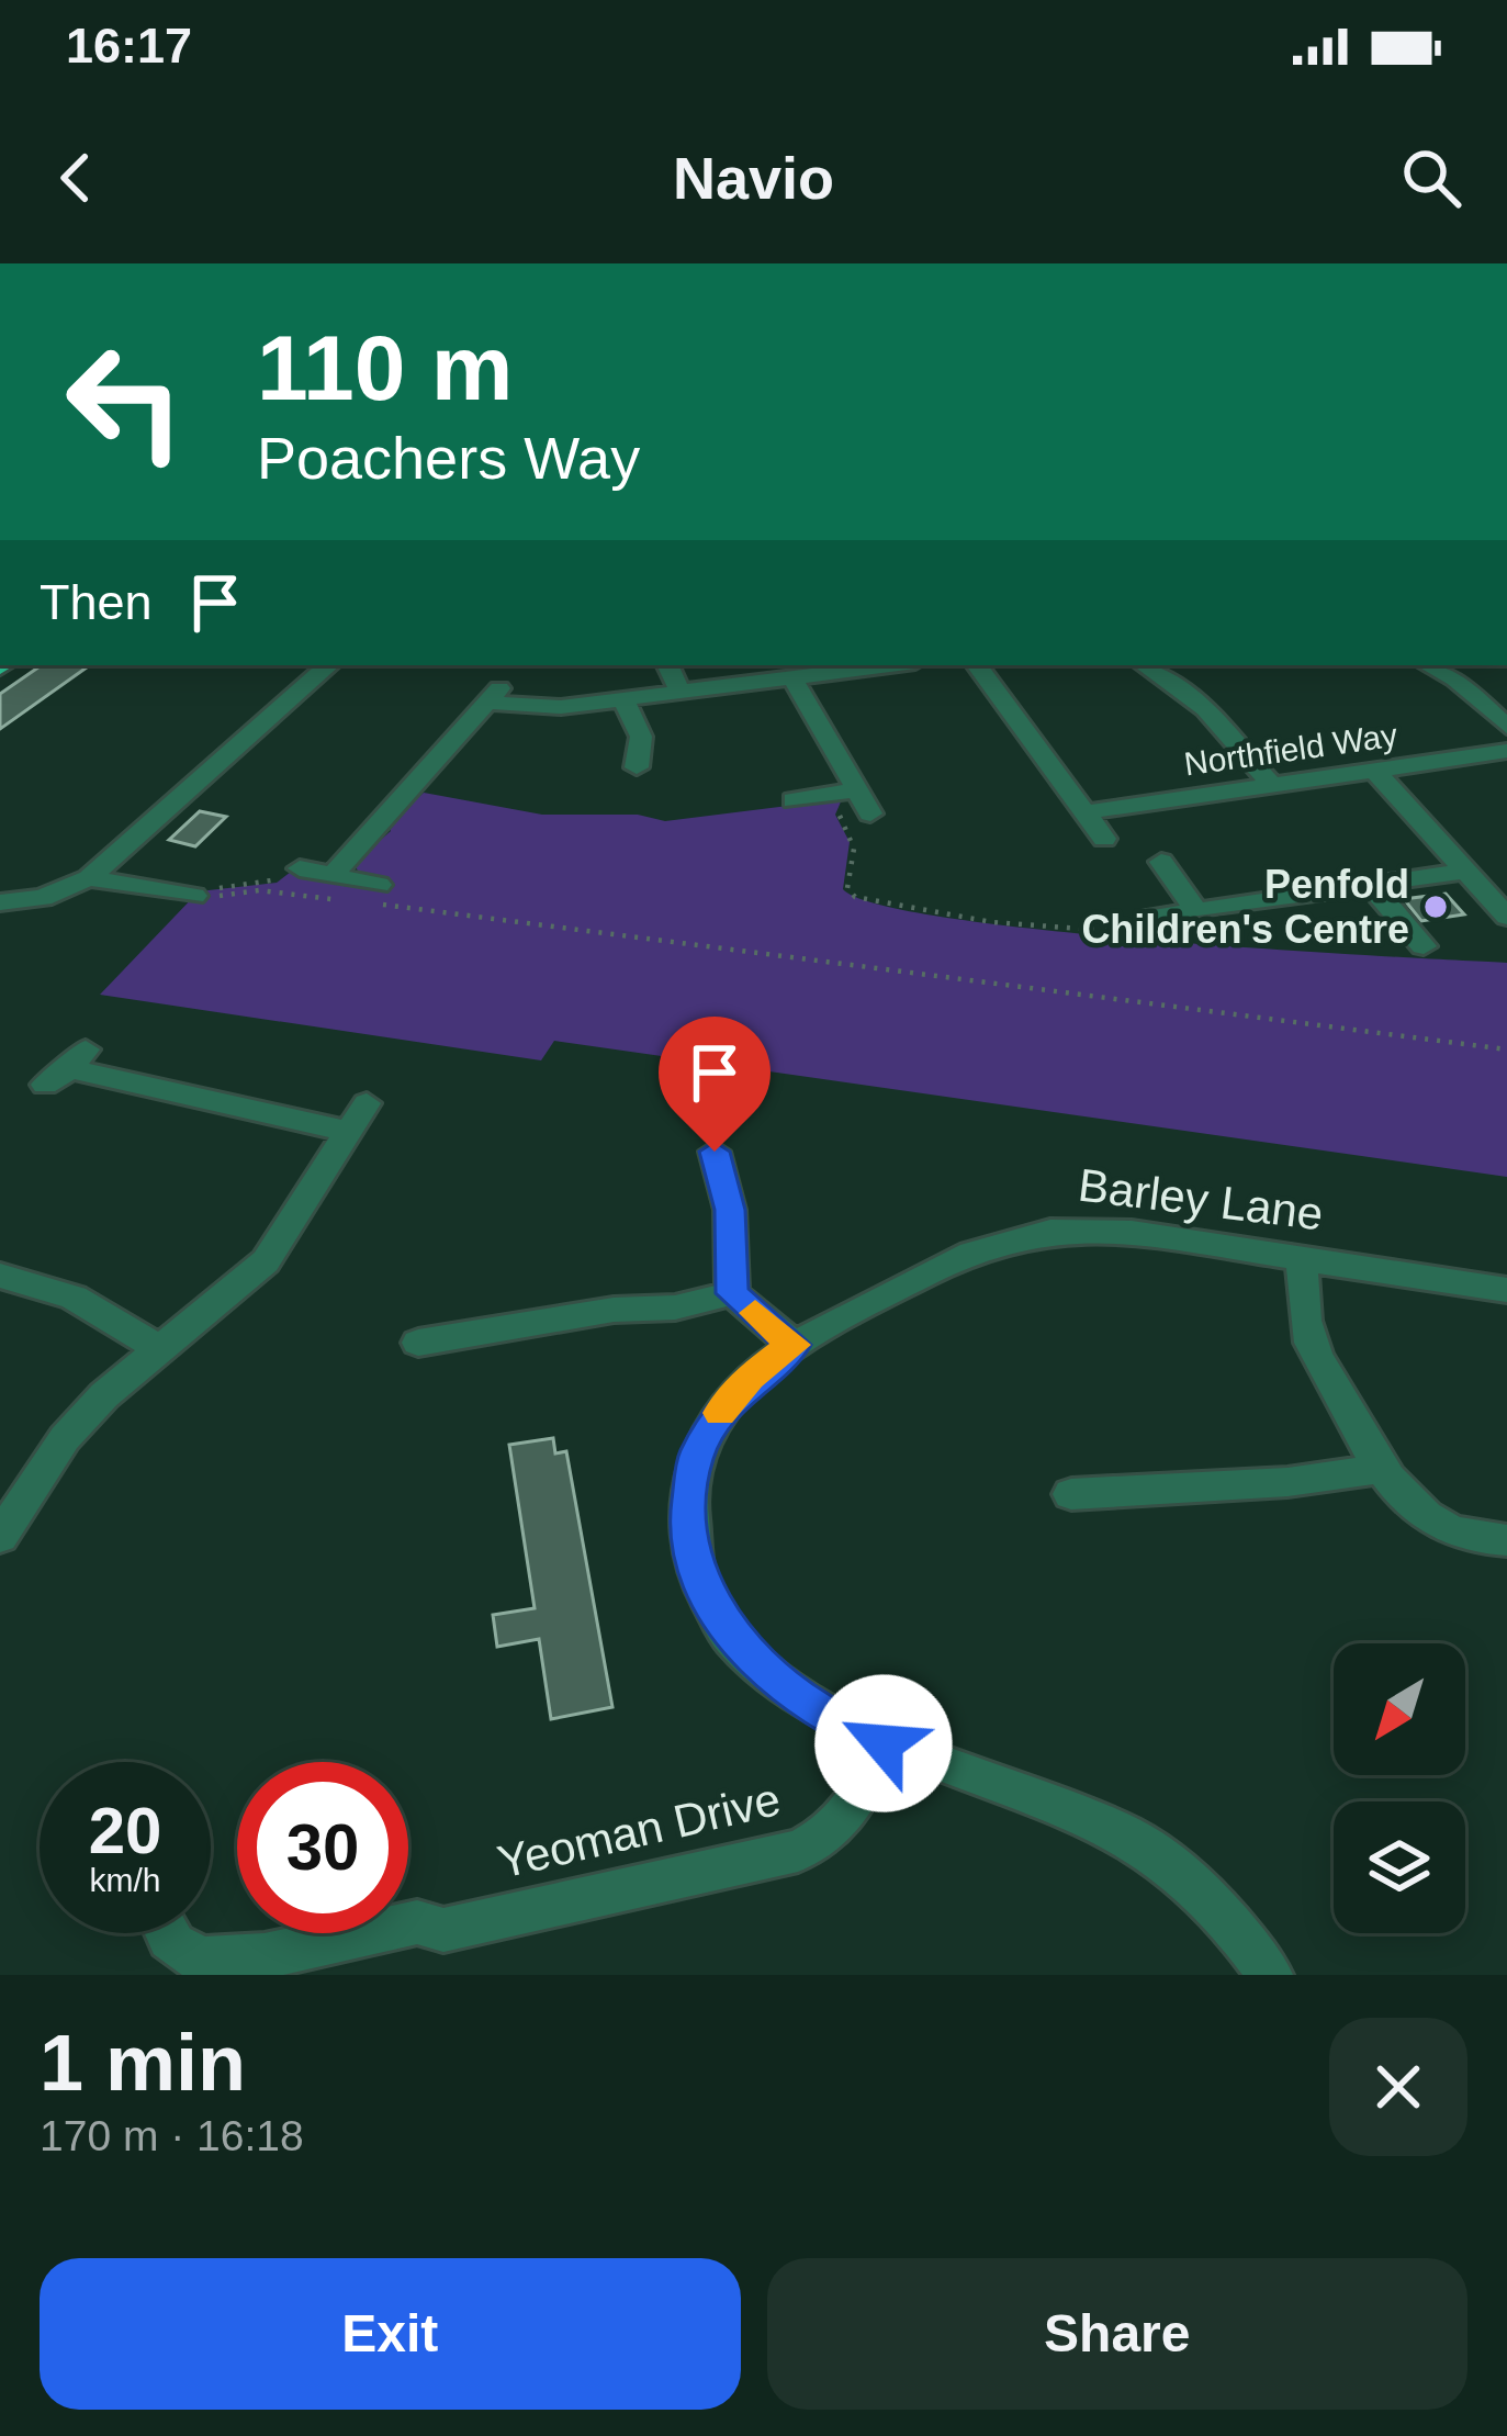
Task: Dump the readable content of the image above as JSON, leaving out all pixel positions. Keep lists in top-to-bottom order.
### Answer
{
  "streets": {
    "street": ["Northfield Way", "Barley Lane", "Yeoman Drive"]
  },
  "crossings": [
    ["Barley Lane", "Yeoman Drive"]
  ],
  "places": ["Penfold Children's Centre"],
  "north": "bottom left",
  "page": {
    "status": "16:17",
    "header": "Navio",
    "turn": ["110 m", "Poachers Way"],
    "then": "Then",
    "speed": "20 km/h",
    "limit": "30",
    "heading": ["1 min", "170 m · 16:18"],
    "buttons": ["Exit", "Share"]
  }
}
